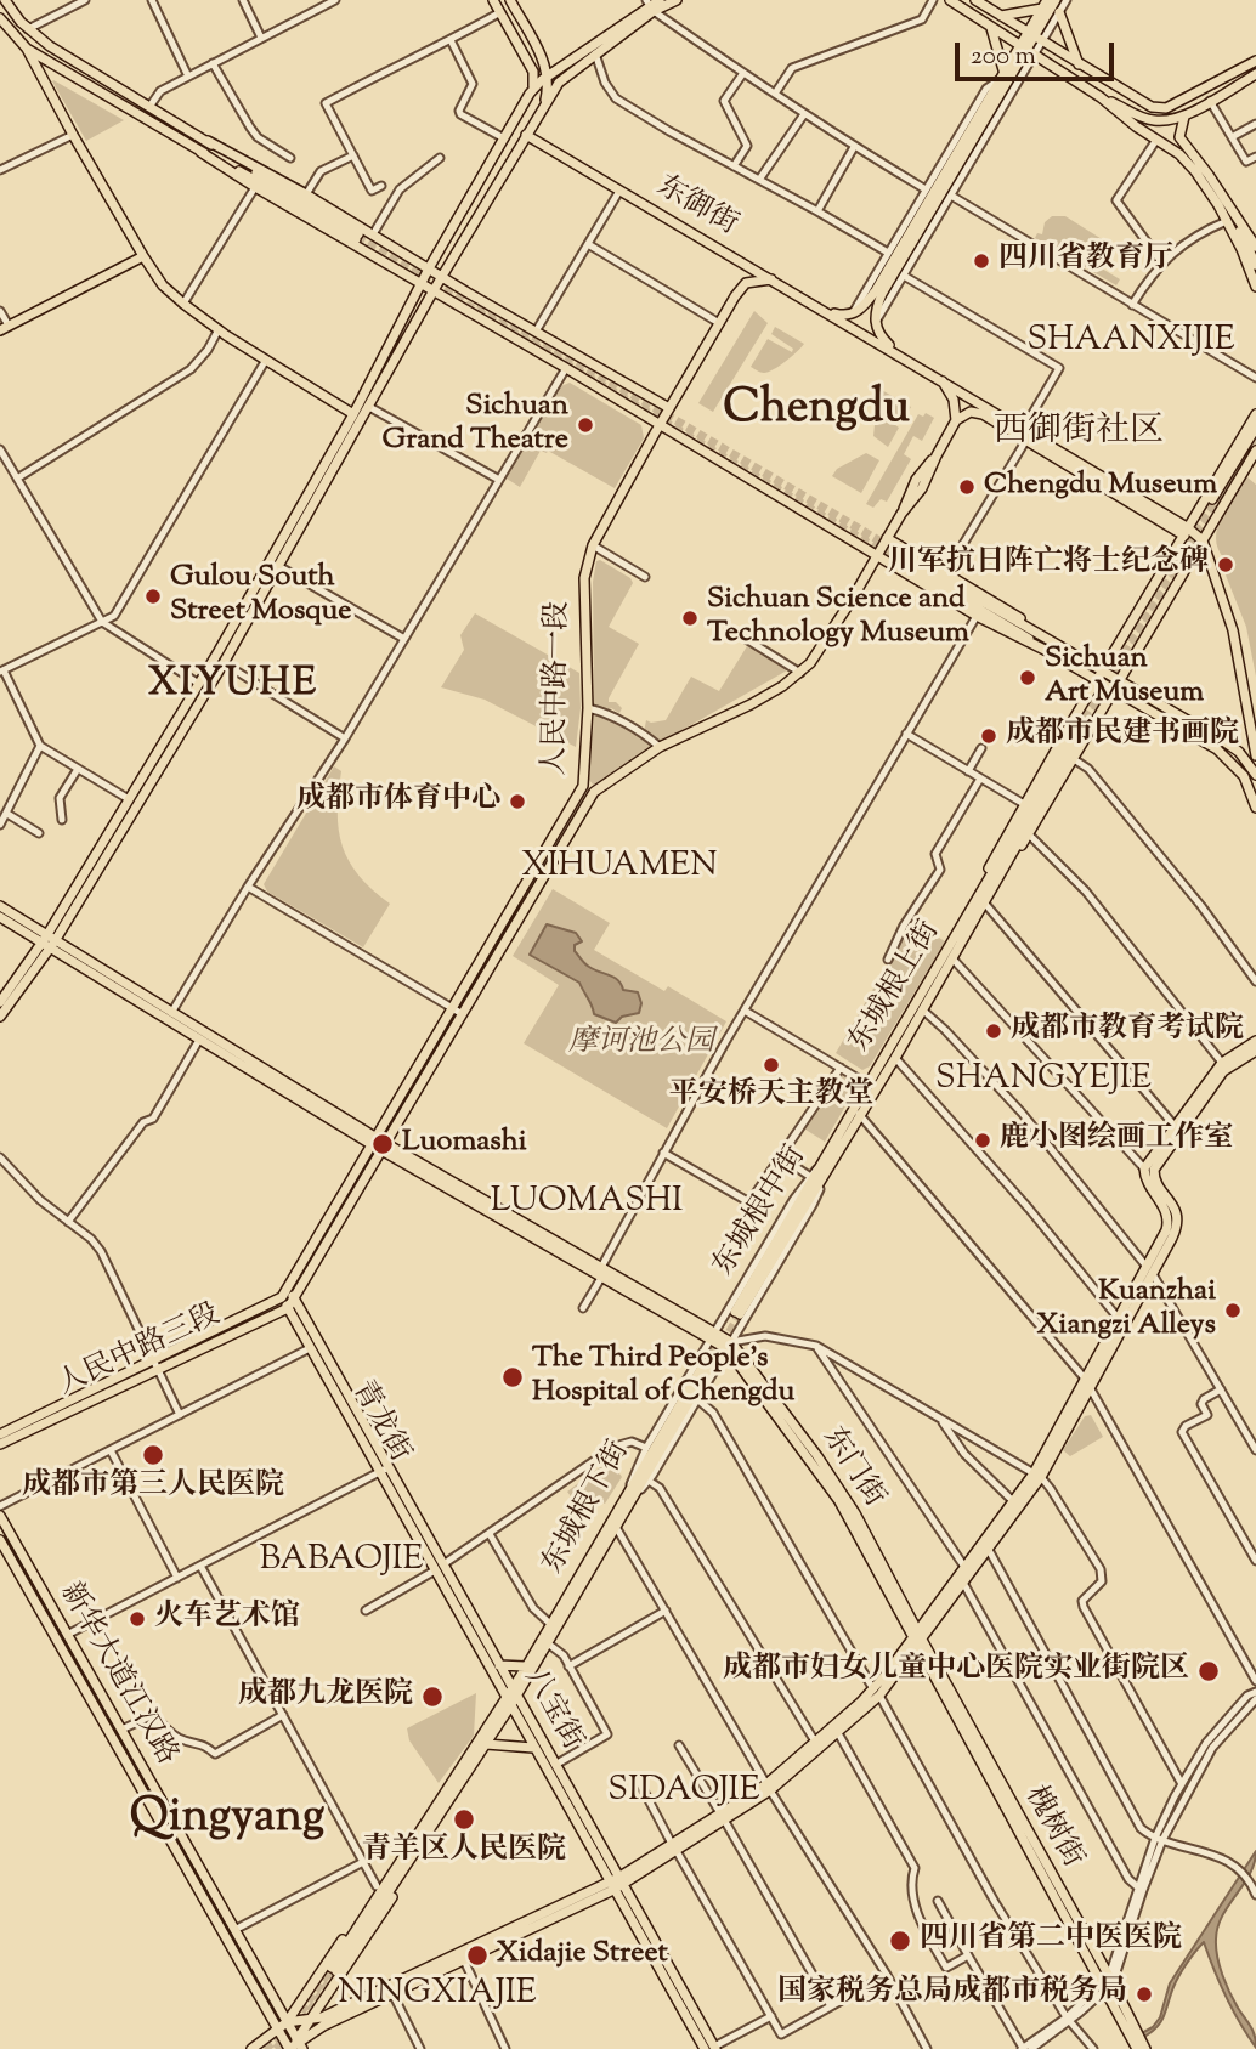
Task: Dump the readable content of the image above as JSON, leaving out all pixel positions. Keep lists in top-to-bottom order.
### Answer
{
  "streets": {
    "main road": [
      "东御街",
      "人民中路一段",
      "东城根上街",
      "东城根中街",
      "人民中路三段",
      "青龙街",
      "东门街",
      "东城根下街",
      "新华大道江汉路",
      "八宝街",
      "槐树街"
    ]
  },
  "crossings": [
    ["东御街", "人民中路一段"],
    ["人民中路一段", "人民中路三段"],
    ["东城根上街", "东城根中街"],
    ["东城根中街", "东门街"],
    ["东城根中街", "东城根下街"],
    ["人民中路三段", "青龙街"],
    ["青龙街", "八宝街"],
    ["东门街", "东城根下街"],
    ["东门街", "槐树街"],
    ["东城根下街", "八宝街"]
  ],
  "districts": [
    "SHAANXIJIE",
    "Chengdu",
    "西御街社区",
    "XIYUHE",
    "XIHUAMEN",
    "SHANGYEJIE",
    "LUOMASHI",
    "BABAOJIE",
    "SIDAOJIE",
    "Qingyang",
    "NINGXIAJIE"
  ],
  "parks": ["摩诃池公园"],
  "places": [
    "四川省教育厅",
    "Sichuan Grand Theatre",
    "Chengdu Museum",
    "川军抗日阵亡将士纪念碑",
    "Gulou South Street Mosque",
    "Sichuan Science and Technology Museum",
    "Sichuan Art Museum",
    "成都市民建书画院",
    "成都市体育中心",
    "成都市教育考试院",
    "平安桥天主教堂",
    "鹿小图绘画工作室",
    "Luomashi",
    "Kuanzhai Xiangzi Alleys",
    "The Third People's Hospital of Chengdu",
    "成都市第三人民医院",
    "火车艺术馆",
    "成都市妇女儿童中心医院实业街院区",
    "成都九龙医院",
    "青羊区人民医院",
    "四川省第二中医医院",
    "Xidajie Street",
    "国家税务总局成都市税务局"
  ],
  "scale_bar": "200 m"
}
